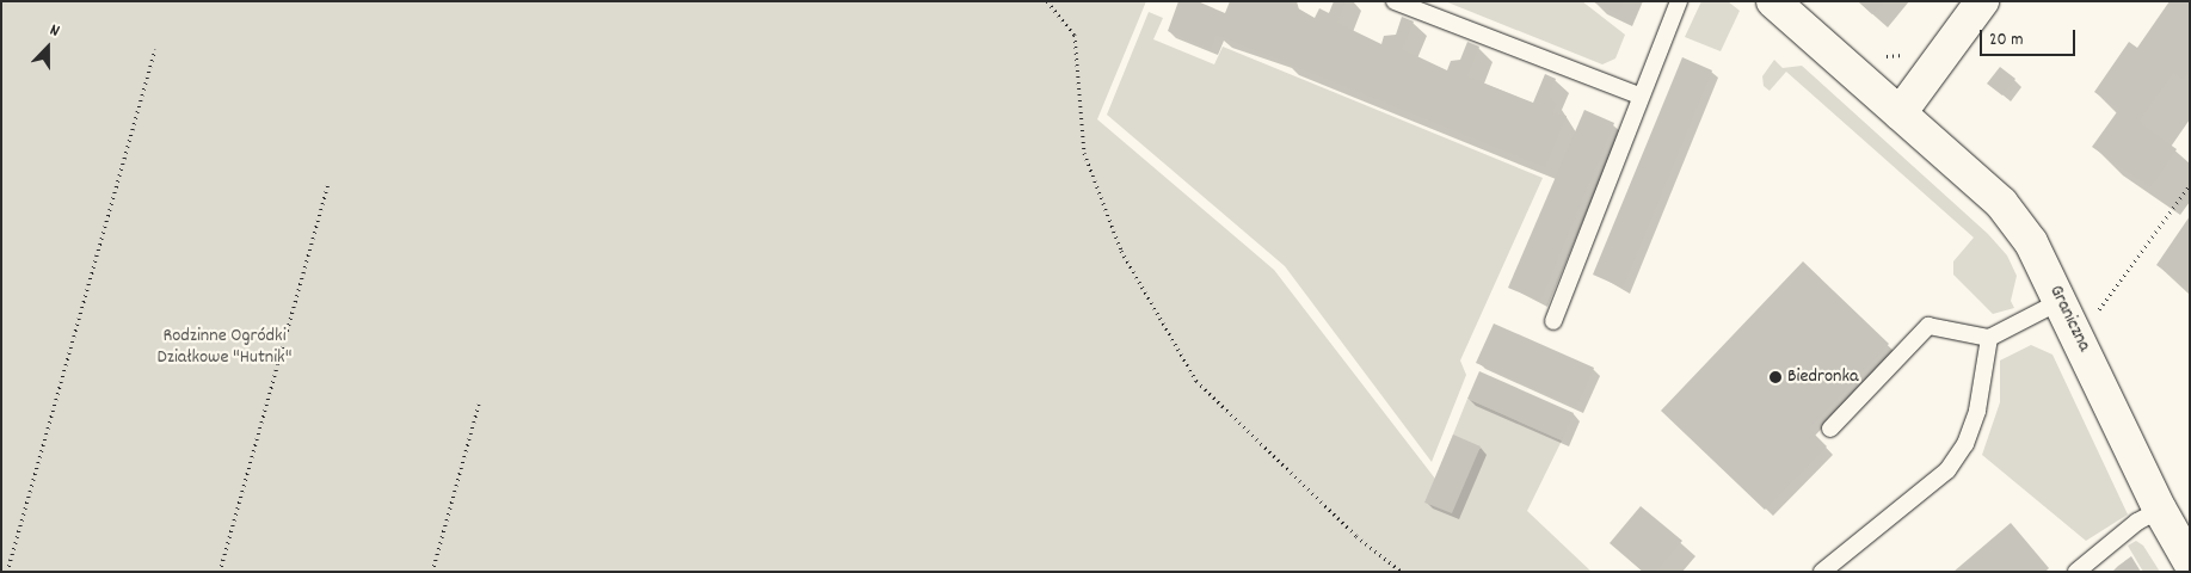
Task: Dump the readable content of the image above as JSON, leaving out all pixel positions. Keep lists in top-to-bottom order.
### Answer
{
  "streets": {
    "street": ["Graniczna"]
  },
  "parks": ["Rodzinne Ogródki Działkowe \"Hutnik\""],
  "places": ["Biedronka"],
  "scale_bar": "20 m",
  "north": "top"
}
